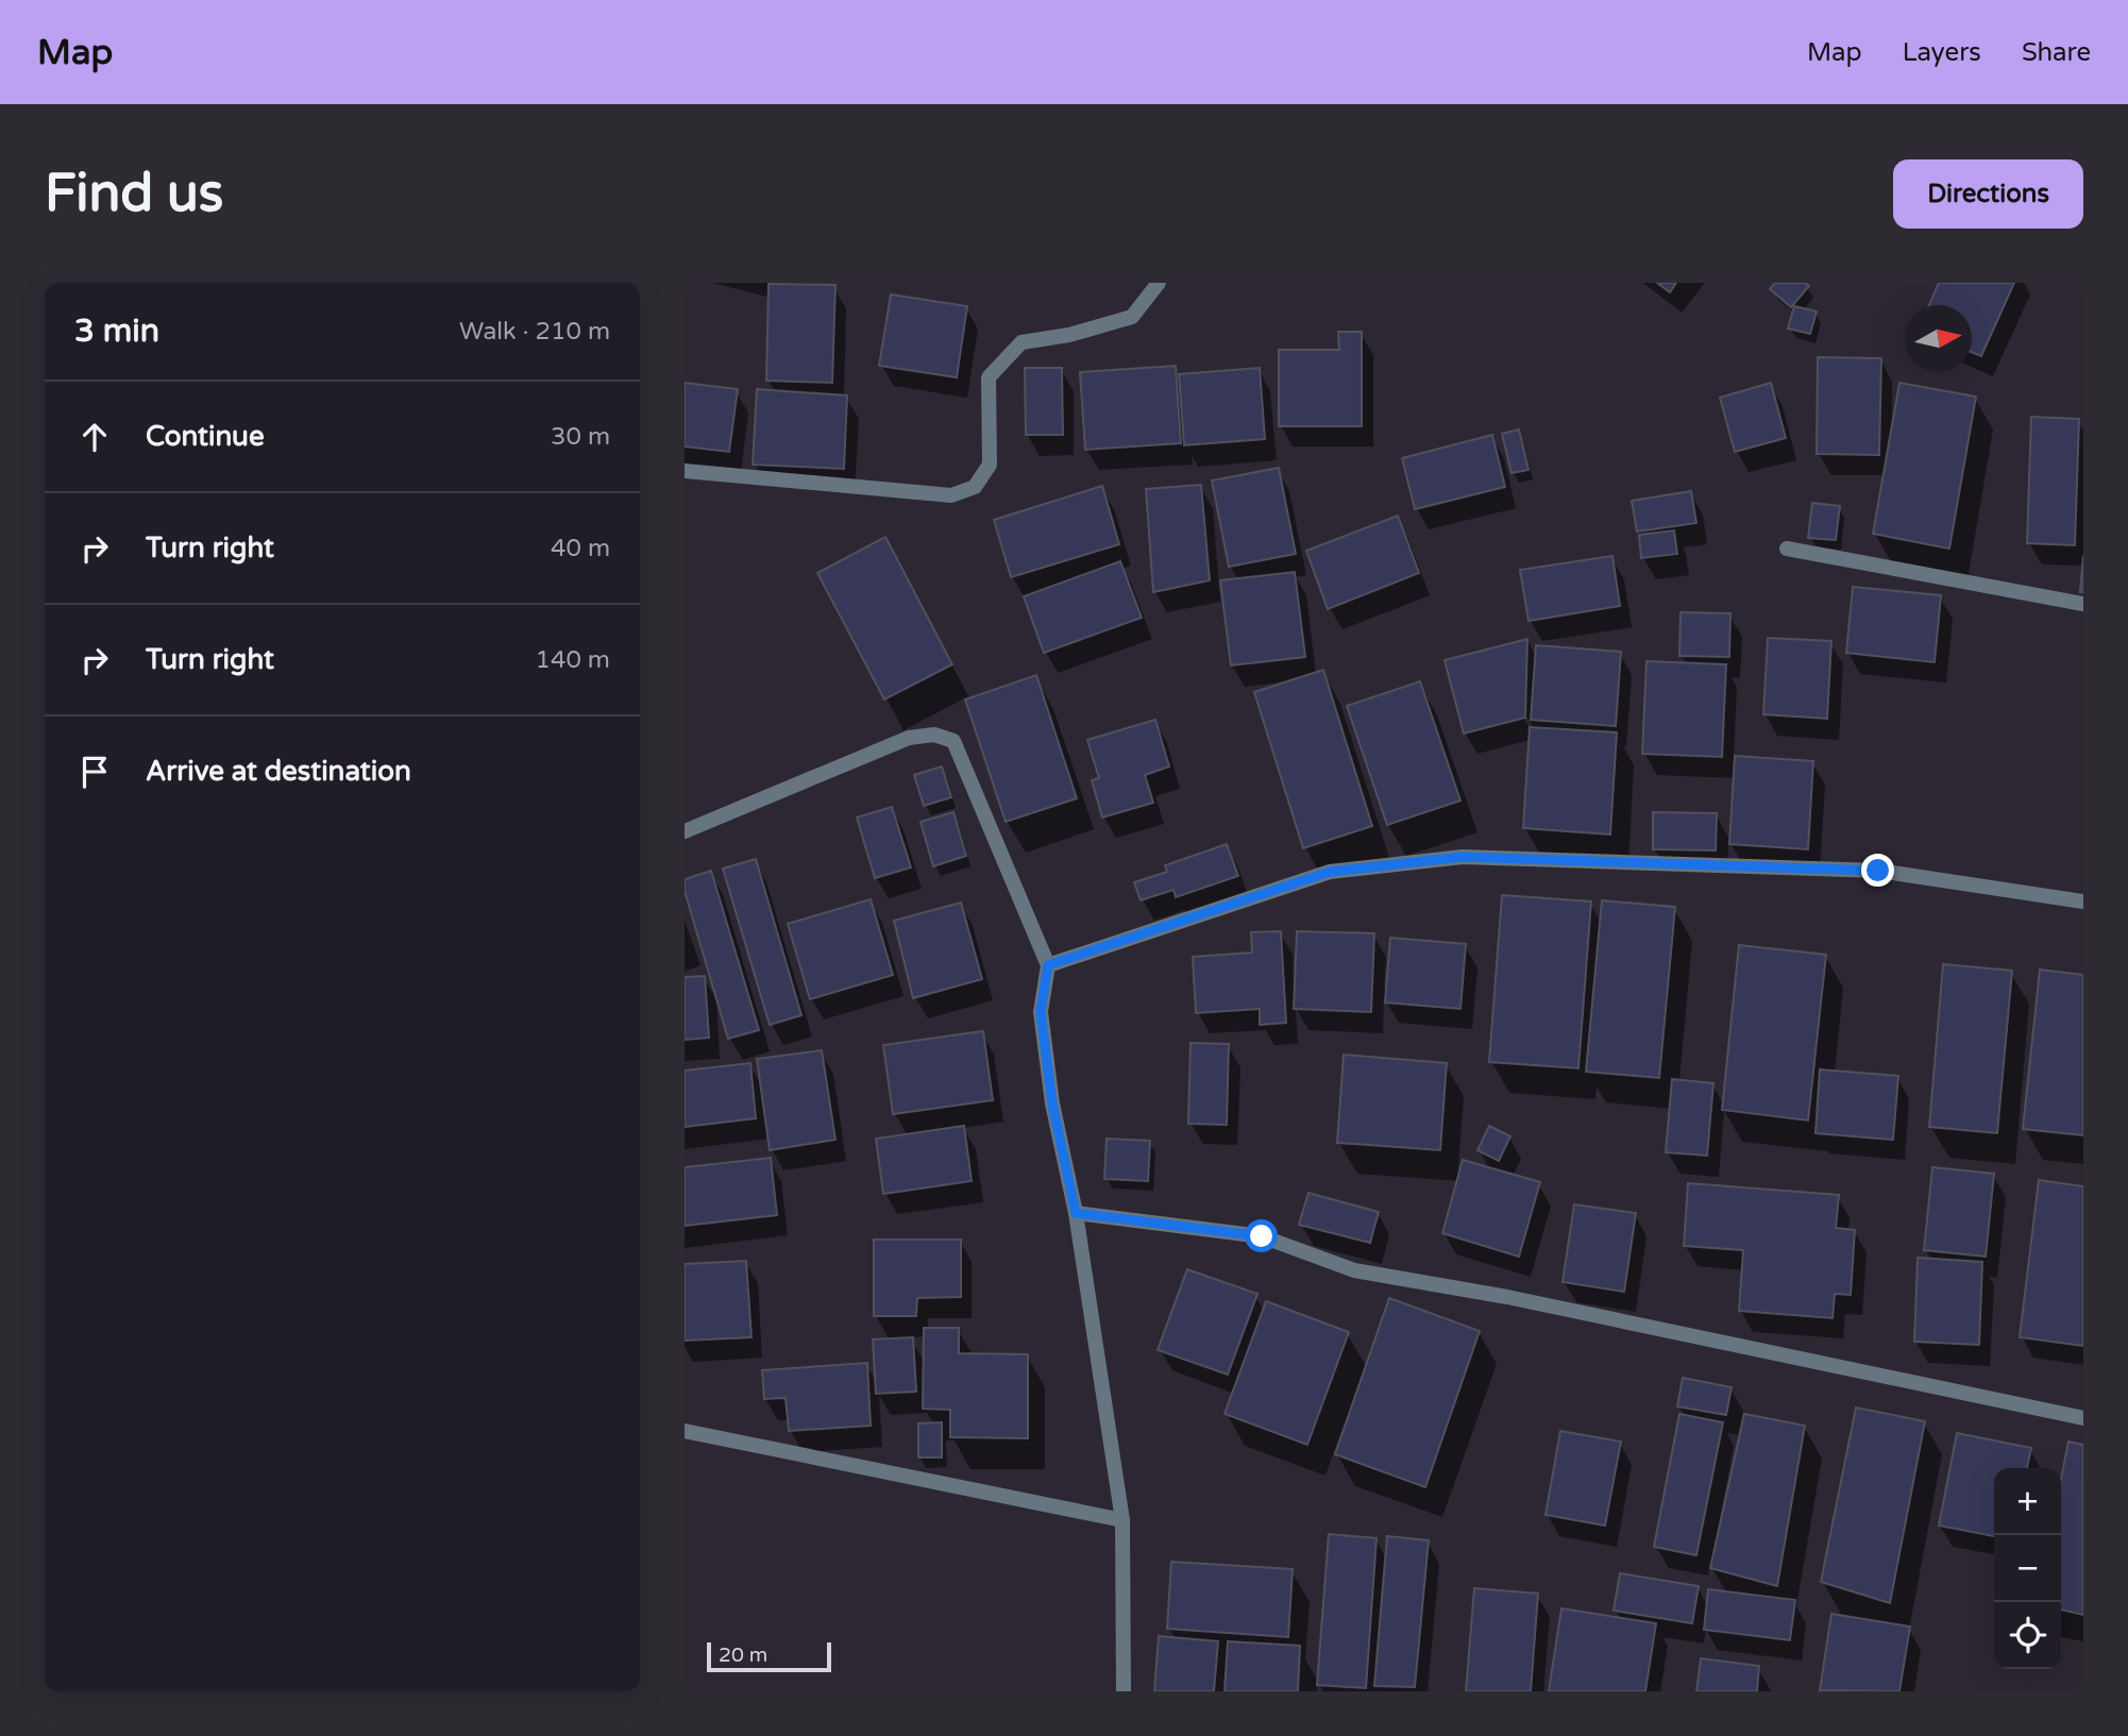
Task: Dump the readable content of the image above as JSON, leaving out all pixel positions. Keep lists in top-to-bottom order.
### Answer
{
  "scale_bar": "20 m",
  "north": "right",
  "page": {
    "header": "Map",
    "nav": ["Map", "Layers", "Share"],
    "buttons": "Directions",
    "title": "Find us",
    "heading": ["3 min", "Walk · 210 m"],
    "list": [
      ["Continue", "30 m"],
      ["Turn right", "40 m"],
      ["Turn right", "140 m"],
      "Arrive at destination"
    ],
    "map_buttons": ["+", "−"],
    "scale": "20 m"
  }
}
